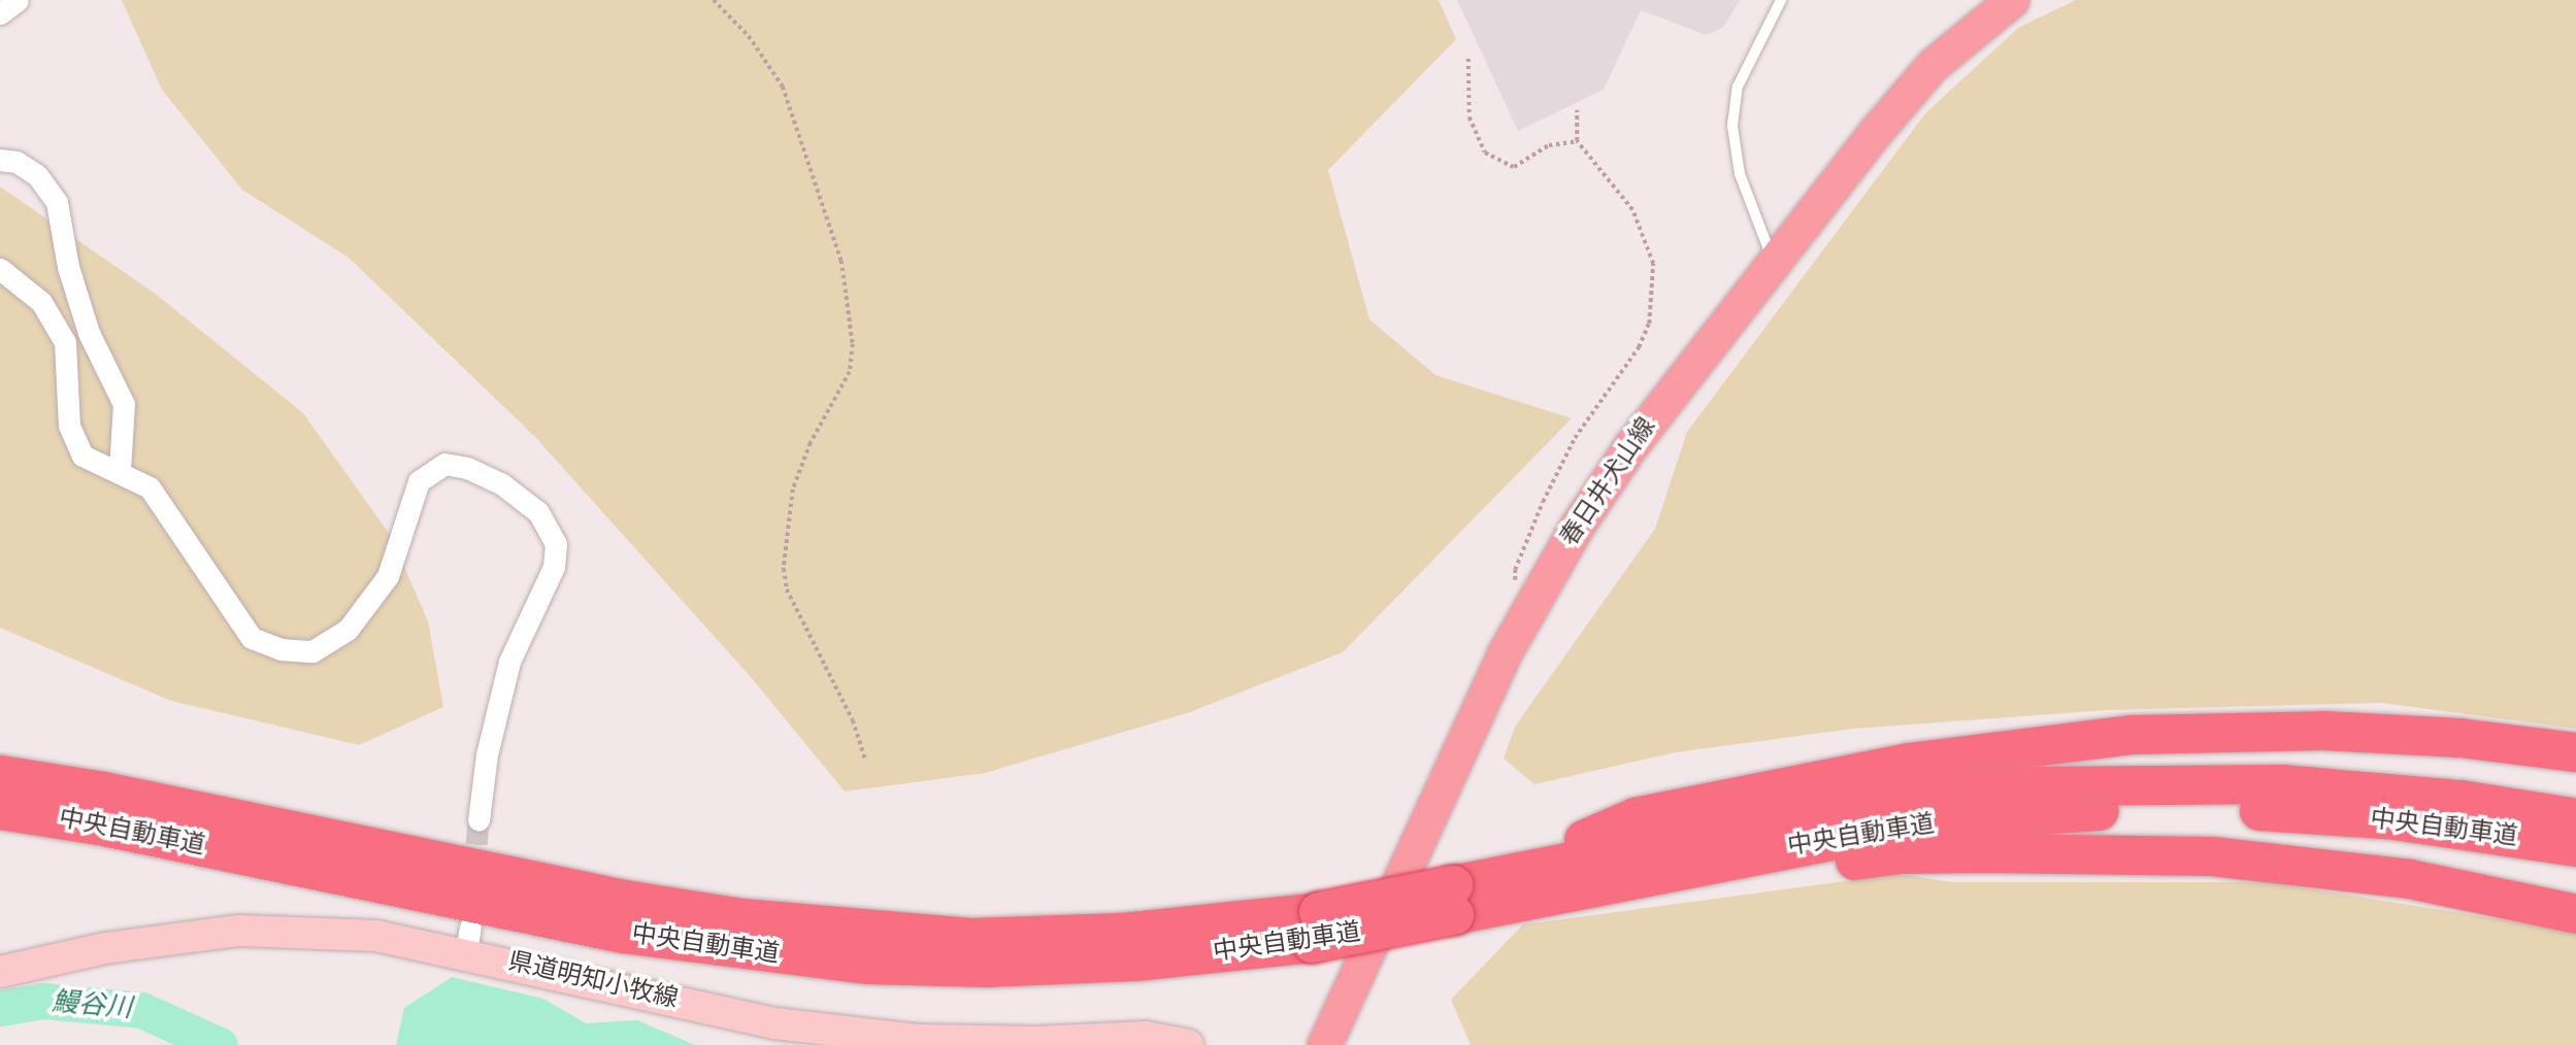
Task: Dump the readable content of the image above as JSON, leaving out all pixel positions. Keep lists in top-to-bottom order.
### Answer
{
  "streets": {
    "highway": ["中央自動車道"],
    "main road": ["春日井犬山線", "県道明知小牧線"]
  },
  "water": ["鰻谷川"]
}
